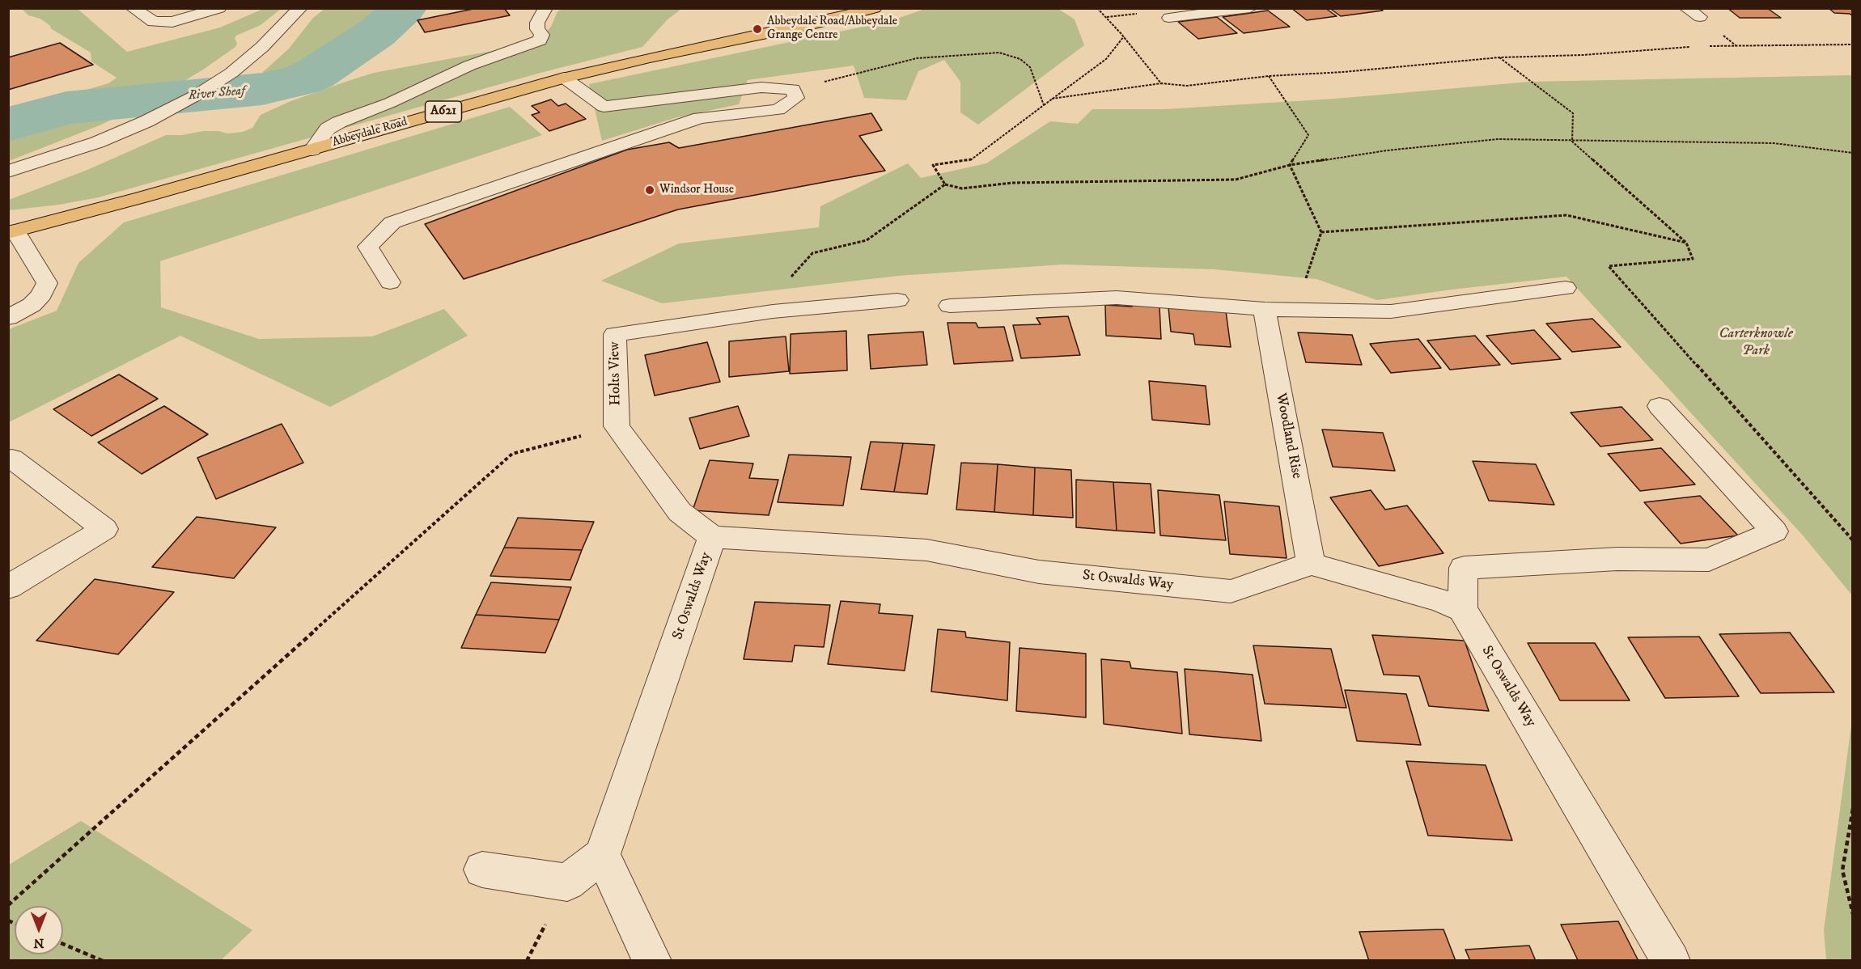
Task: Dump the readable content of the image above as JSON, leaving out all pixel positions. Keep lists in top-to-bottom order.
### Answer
{
  "streets": {
    "main road": ["A621", "Abbeydale Road"],
    "street": ["Holts View", "Woodland Rise", "St Oswalds Way"]
  },
  "crossings": [
    ["Holts View", "St Oswalds Way"],
    ["Woodland Rise", "St Oswalds Way"]
  ],
  "water": ["River Sheaf"],
  "parks": ["Carterknowle Park"],
  "places": ["Abbeydale Road/Abbeydale Grange Centre", "Windsor House"],
  "north": "bottom"
}
